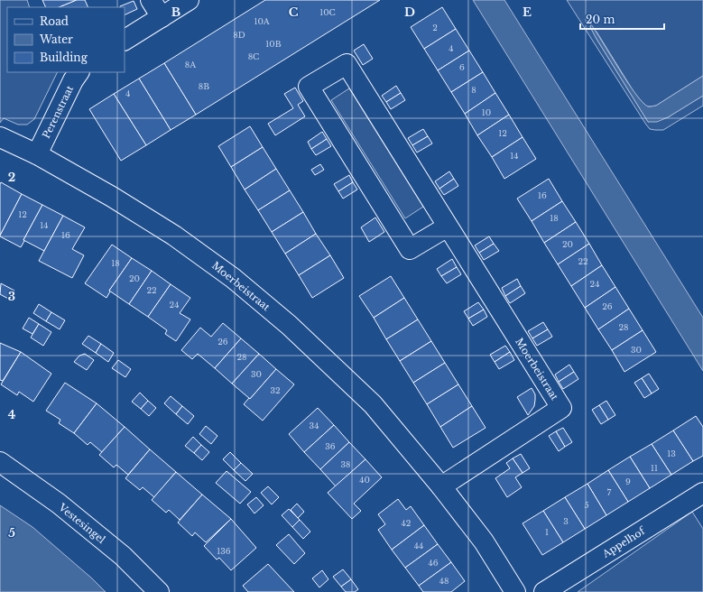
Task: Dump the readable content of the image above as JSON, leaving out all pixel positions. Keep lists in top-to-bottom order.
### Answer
{
  "streets": {
    "street": [
      "Perenstraat",
      "Moerbeistraat",
      "Vestesingel",
      "Appelhof"
    ]
  },
  "crossings": [
    ["Perenstraat", "Moerbeistraat"]
  ],
  "house_numbers": [
    "10C",
    "10A",
    "2",
    "8D",
    "10B",
    "4",
    "8C",
    "8A",
    "6",
    "8B",
    "8",
    "4",
    "10",
    "12",
    "14",
    "16",
    "12",
    "18",
    "14",
    "16",
    "20",
    "22",
    "18",
    "20",
    "24",
    "22",
    "24",
    "26",
    "28",
    "26",
    "30",
    "28",
    "30",
    "32",
    "34",
    "36",
    "13",
    "38",
    "11",
    "40",
    "9",
    "7",
    "5",
    "3",
    "42",
    "1",
    "44",
    "136",
    "46",
    "48"
  ],
  "legend": ["Road", "Water", "Building"],
  "scale_bar": "20 m",
  "grid": {
    "columns": [
      "B",
      "C",
      "D",
      "E"
    ],
    "rows": [
      "2",
      "3",
      "4",
      "5"
    ]
  }
}
